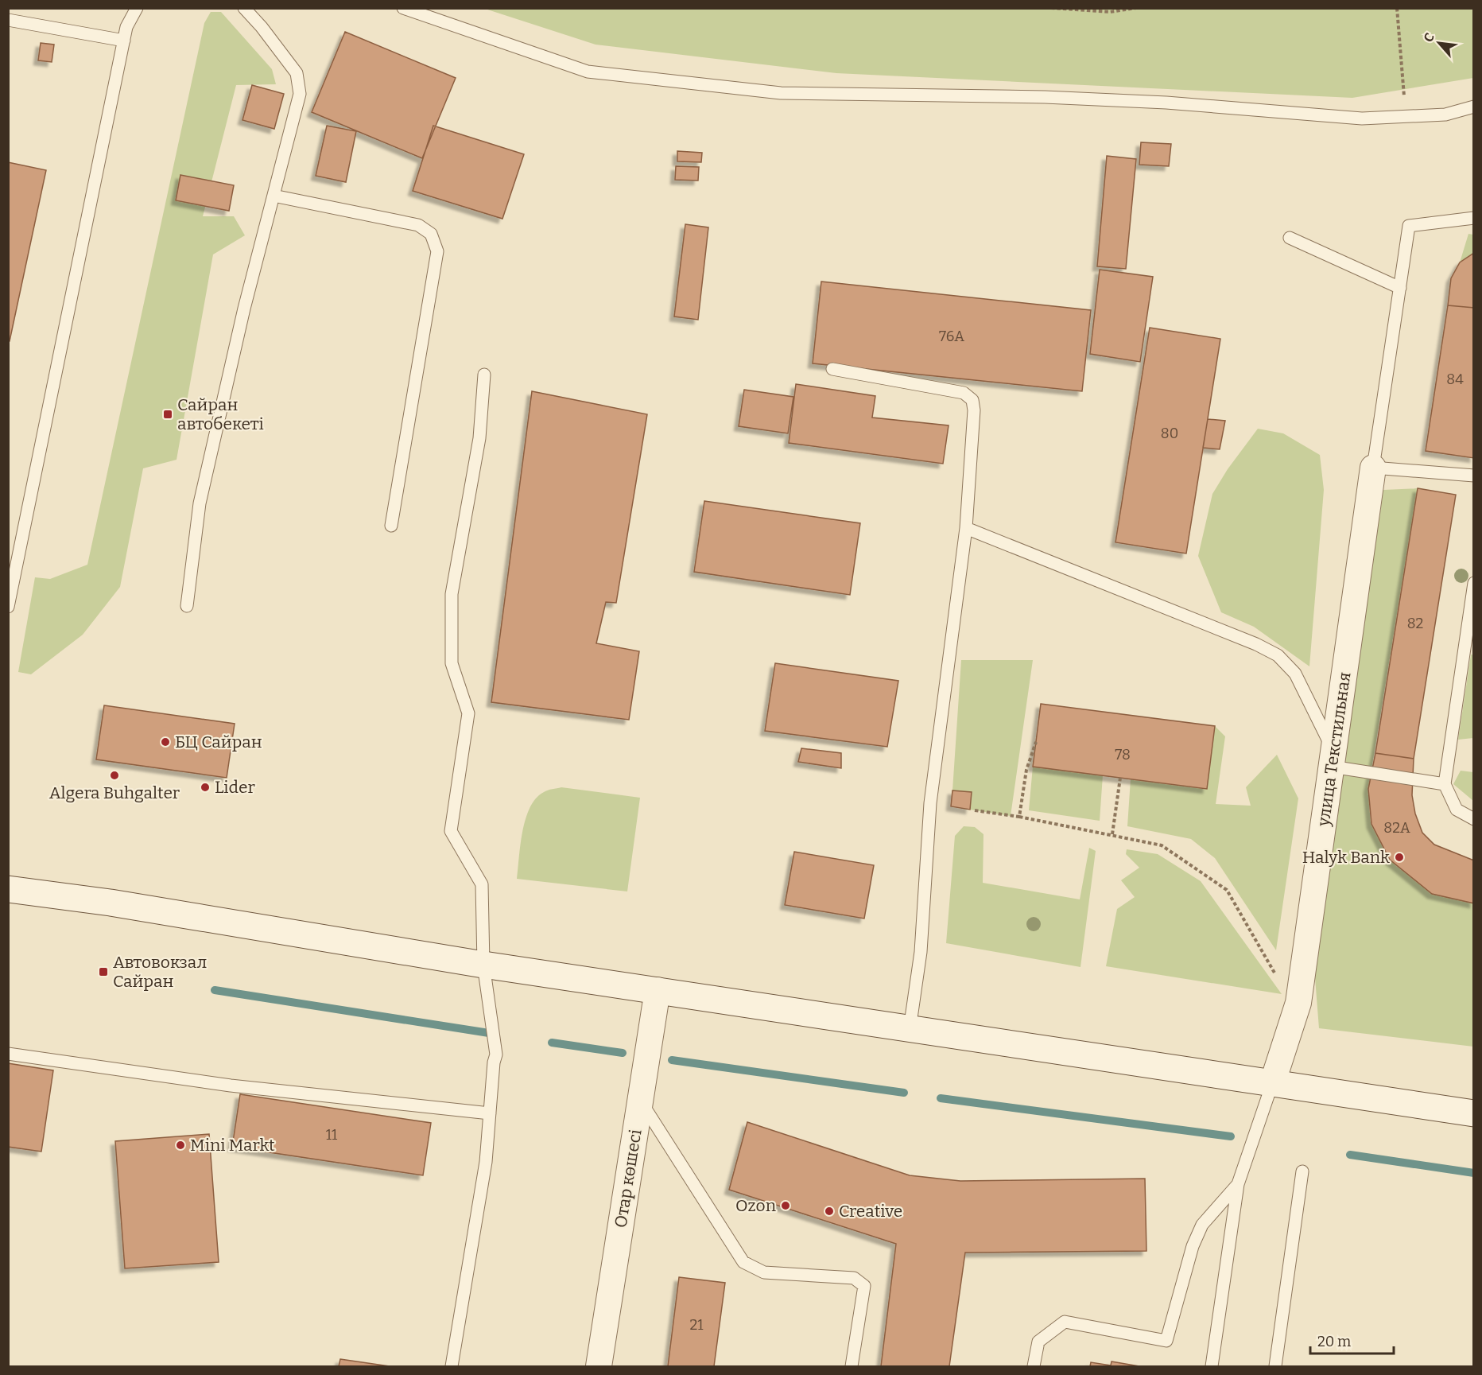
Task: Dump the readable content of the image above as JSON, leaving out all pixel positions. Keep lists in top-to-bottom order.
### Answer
{
  "streets": {
    "street": ["улица Текстильная", "Отар көшесі"]
  },
  "places": {
    "transit": ["Сайран автобекеті", "Автовокзал Сайран"],
    "other": [
      "БЦ Сайран",
      "Algera Buhgalter",
      "Lider",
      "Halyk Bank",
      "Mini Markt",
      "Ozon",
      "Creative"
    ]
  },
  "house_numbers": [
    "76А",
    "84",
    "80",
    "82",
    "78",
    "82А",
    "11",
    "21"
  ],
  "scale_bar": "20 m",
  "north": "top left"
}
